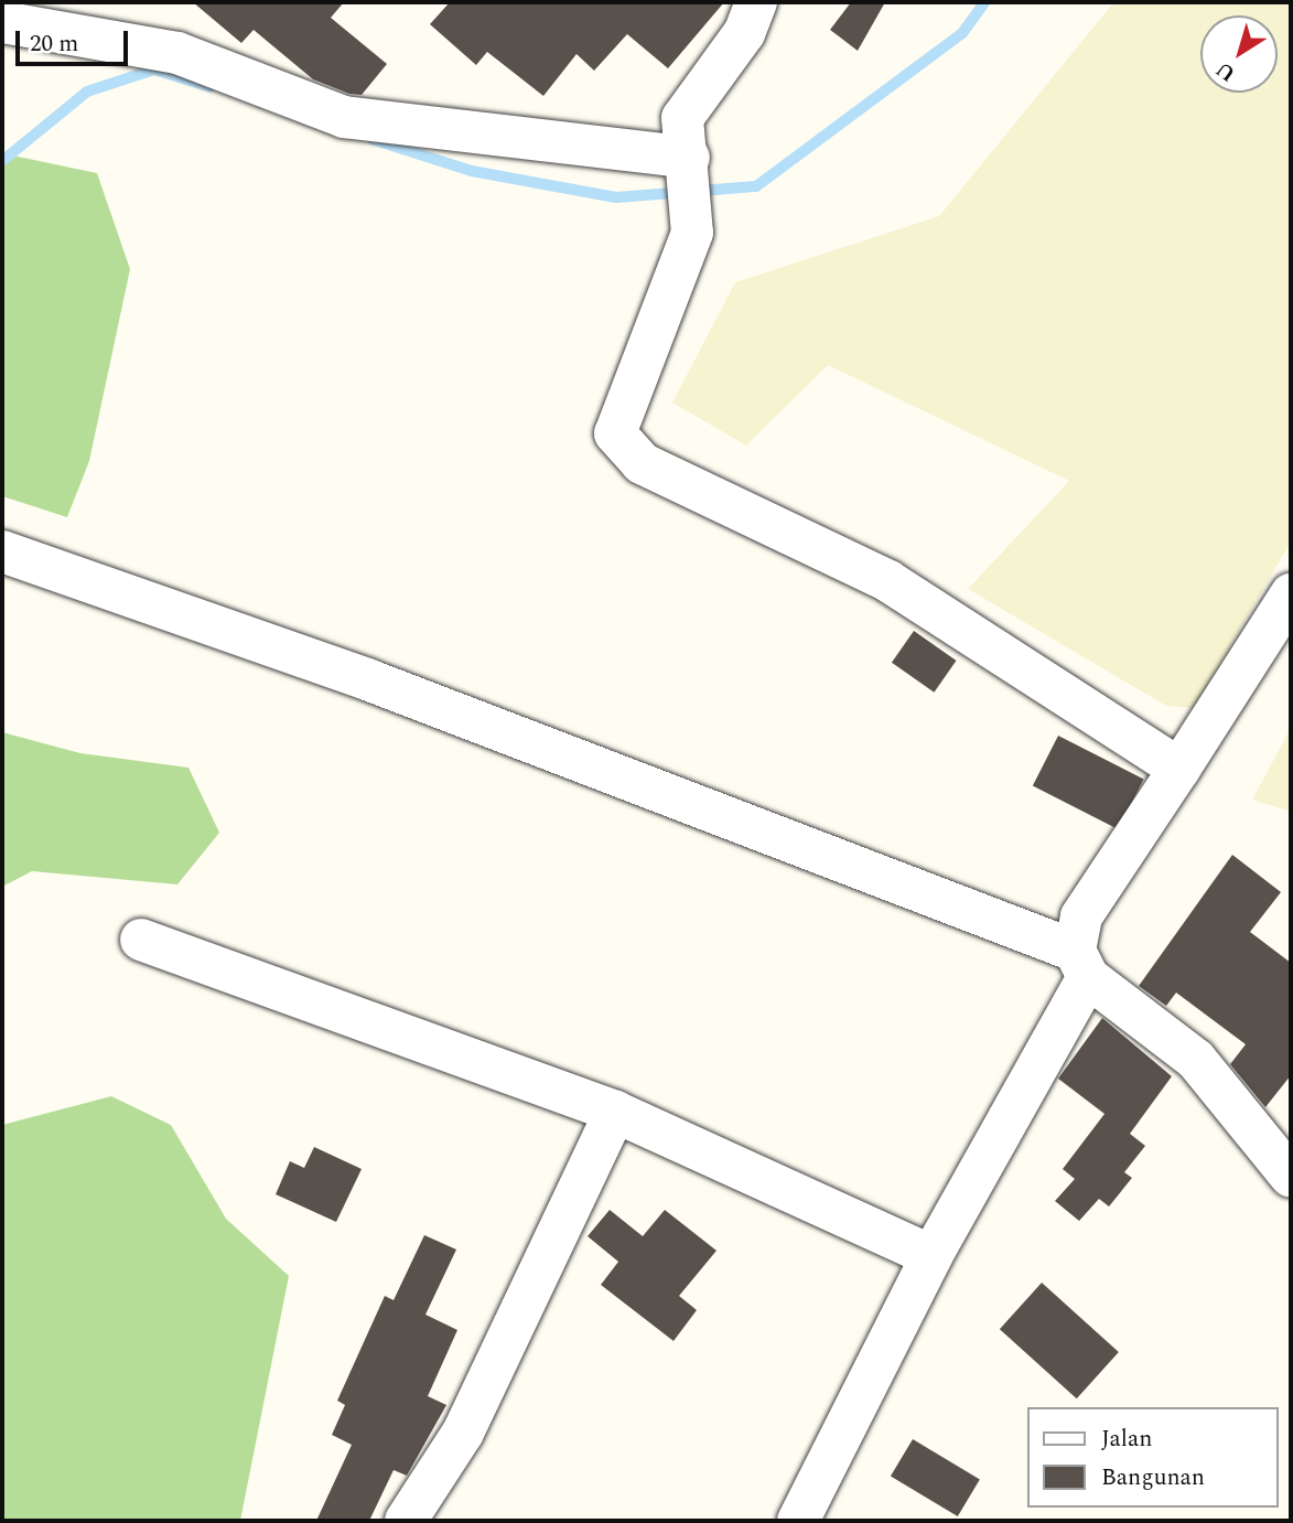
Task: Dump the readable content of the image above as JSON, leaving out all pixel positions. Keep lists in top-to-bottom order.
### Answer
{
  "legend": ["Jalan", "Bangunan"],
  "scale_bar": "20 m",
  "north": "bottom left"
}
